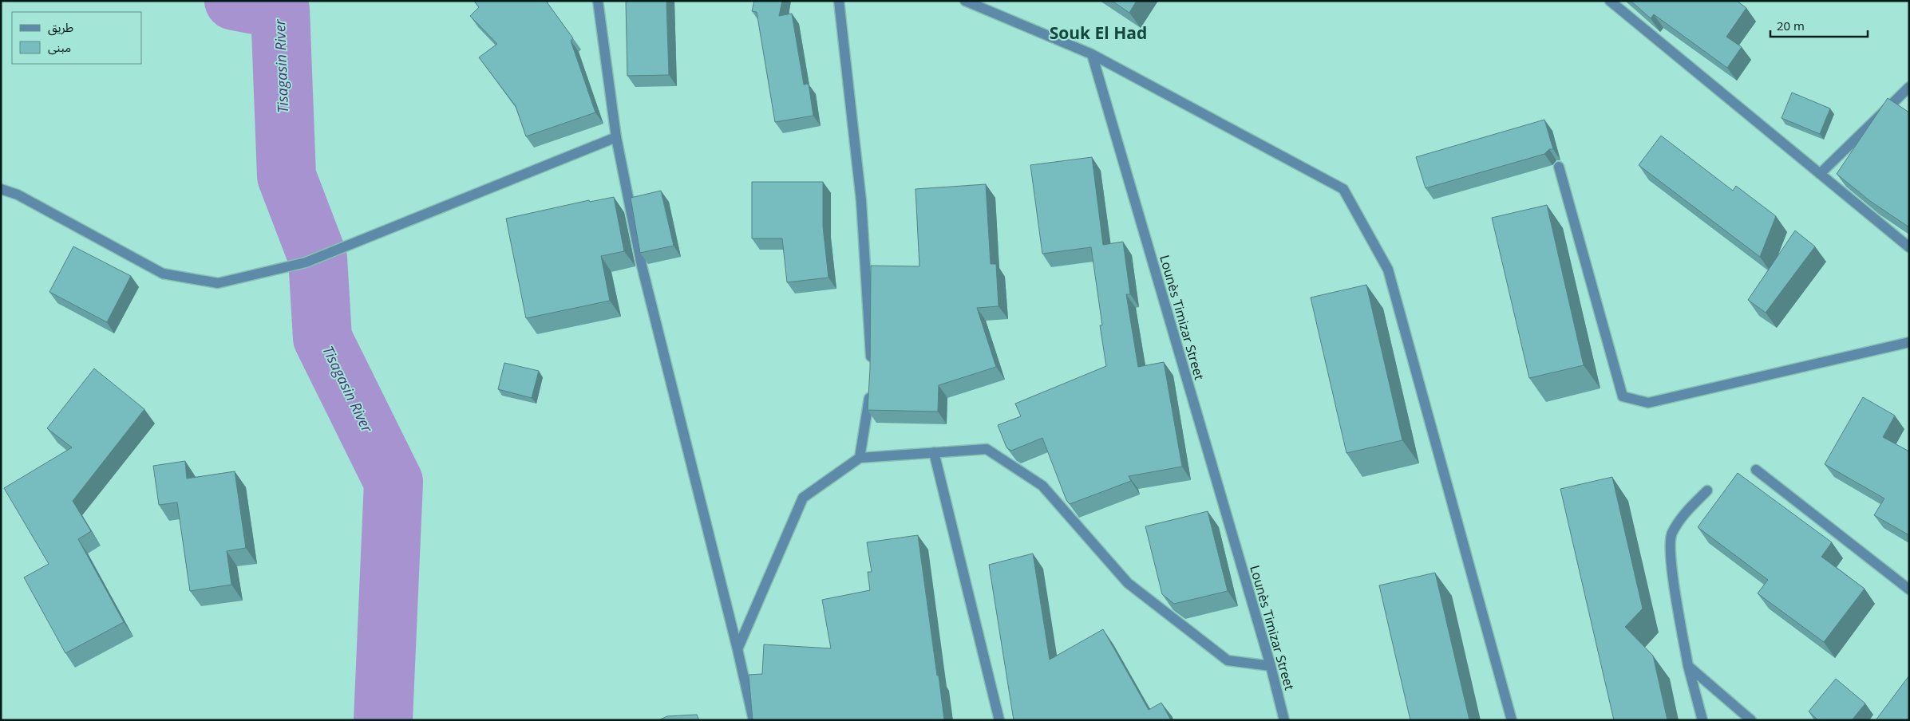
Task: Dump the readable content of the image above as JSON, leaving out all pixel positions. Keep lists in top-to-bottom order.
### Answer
{
  "streets": {
    "street": ["Lounès Timizar Street"]
  },
  "districts": ["Souk El Had"],
  "water": ["Tisagasin River"],
  "legend": ["طريق", "مبنى"],
  "scale_bar": "20 m"
}
